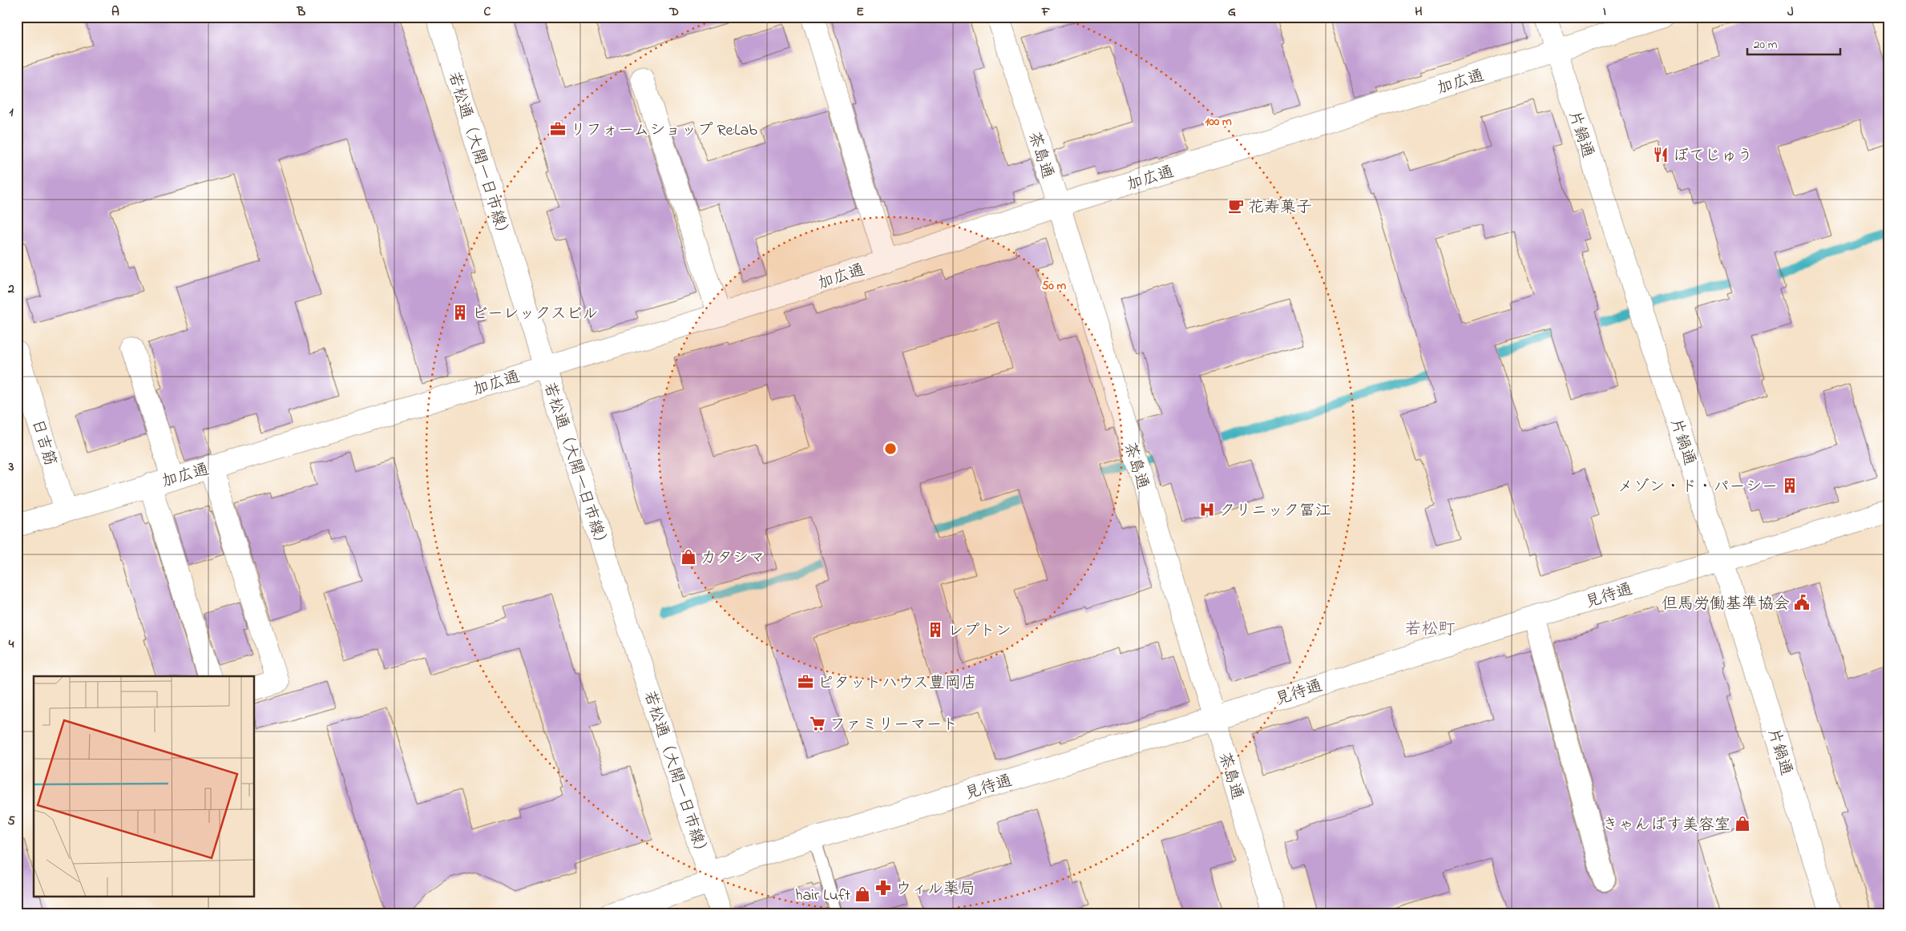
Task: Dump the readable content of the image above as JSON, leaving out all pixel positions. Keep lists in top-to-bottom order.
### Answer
{
  "streets": {
    "street": [
      "加広通",
      "片鍋通",
      "茶島通",
      "若松通（大開一日市線）",
      "日吉筋",
      "見待通"
    ]
  },
  "crossings": [
    ["加広通", "片鍋通"],
    ["加広通", "茶島通"],
    ["加広通", "若松通（大開一日市線）"],
    ["加広通", "日吉筋"],
    ["片鍋通", "見待通"],
    ["茶島通", "見待通"],
    ["若松通（大開一日市線）", "見待通"]
  ],
  "districts": ["若松町"],
  "places": {
    "office": ["リフォームショップ Re:Lab", "ピタットハウス豊岡店"],
    "restaurant": ["ぼてじゅう"],
    "cafe": ["花寿菓子"],
    "building": ["ビーレックスビル", "メゾン・ド・パーシー", "レプトン"],
    "hospital": ["クリニック冨江"],
    "shop": ["カタシマ", "きゃんぱす美容室", "hair Luft"],
    "public building": ["但馬労働基準協会"],
    "supermarket": ["ファミリーマート"],
    "pharmacy": ["ウィル薬局"]
  },
  "scale_bar": "20 m",
  "grid": {
    "columns": [
      "A",
      "B",
      "C",
      "D",
      "E",
      "F",
      "G",
      "H",
      "I",
      "J"
    ],
    "rows": [
      "1",
      "2",
      "3",
      "4",
      "5"
    ]
  },
  "rings": ["100 m", "50 m"]
}
